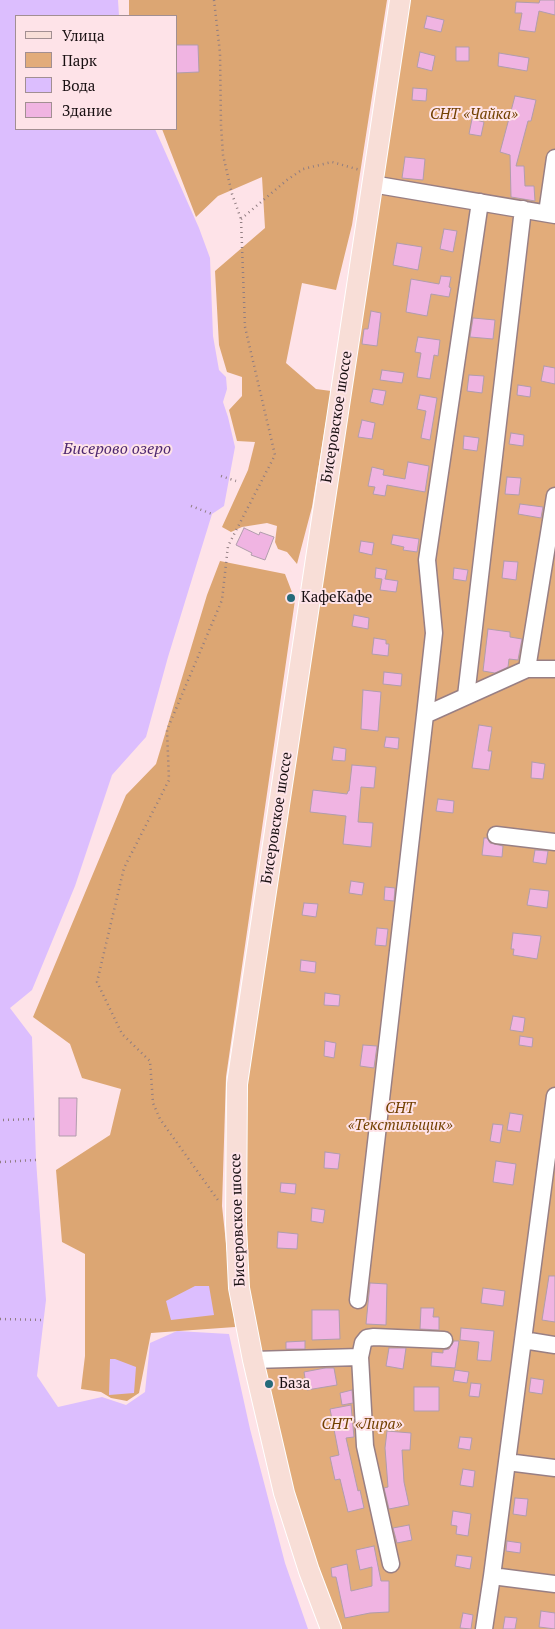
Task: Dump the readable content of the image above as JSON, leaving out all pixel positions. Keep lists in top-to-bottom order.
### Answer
{
  "streets": {
    "main road": ["Бисеровское шоссе"]
  },
  "water": ["Бисерово озеро"],
  "parks": ["СНТ «Чайка»", "СНТ «Текстильщик»", "СНТ «Лира»"],
  "places": ["КафеКафе", "База"],
  "legend": [
    "Улица",
    "Парк",
    "Вода",
    "Здание"
  ]
}
